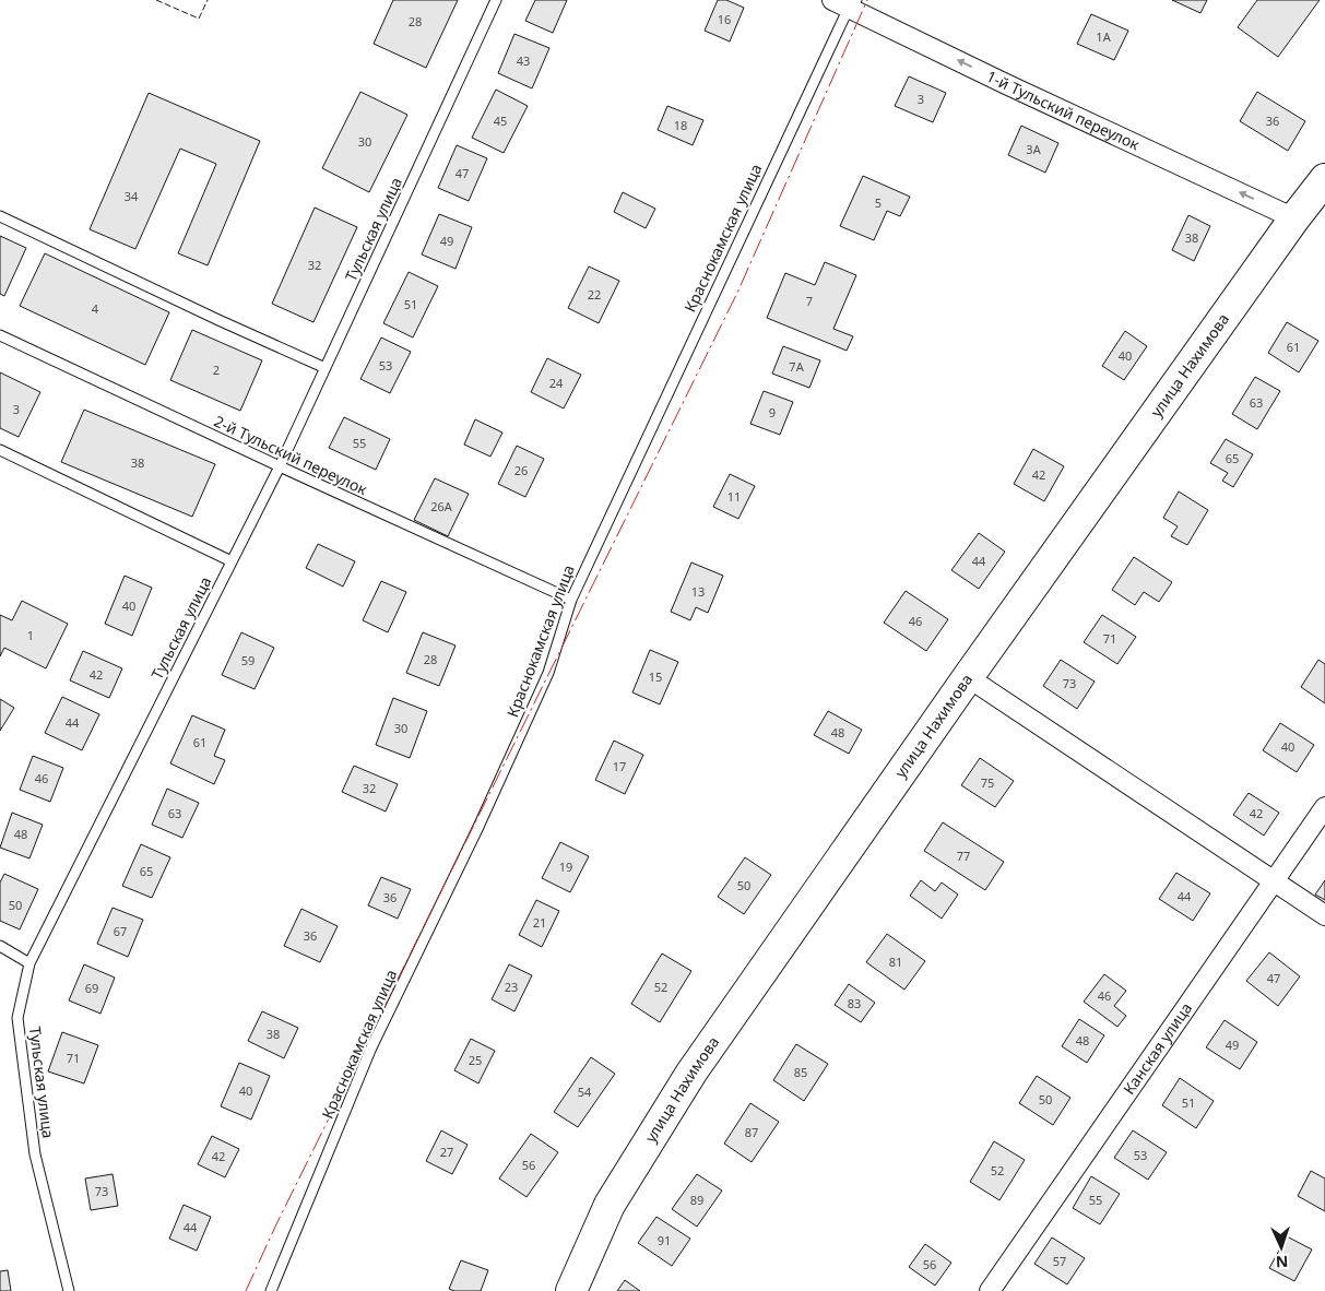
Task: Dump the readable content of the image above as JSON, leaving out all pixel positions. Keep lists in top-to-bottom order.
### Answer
{
  "streets": {
    "main road": ["улица Нахимова"],
    "street": ["1-й Тульский переулок", "Канская улица"],
    "lane": ["Тульская улица", "Краснокамская улица", "2-й Тульский переулок"]
  },
  "crossings": [
    ["1-й Тульский переулок", "Краснокамская улица"],
    ["1-й Тульский переулок", "улица Нахимова"],
    ["Тульская улица", "2-й Тульский переулок"],
    ["Краснокамская улица", "2-й Тульский переулок"]
  ],
  "one_way": ["1-й Тульский переулок"],
  "house_numbers": [
    "16",
    "28",
    "1А",
    "43",
    "3",
    "45",
    "36",
    "18",
    "30",
    "3А",
    "47",
    "34",
    "5",
    "38",
    "49",
    "32",
    "22",
    "7",
    "51",
    "4",
    "61",
    "40",
    "53",
    "7А",
    "2",
    "24",
    "63",
    "3",
    "9",
    "55",
    "65",
    "38",
    "26",
    "42",
    "11",
    "26А",
    "44",
    "13",
    "40",
    "46",
    "1",
    "71",
    "28",
    "59",
    "42",
    "15",
    "73",
    "44",
    "30",
    "48",
    "61",
    "40",
    "17",
    "46",
    "75",
    "32",
    "63",
    "42",
    "48",
    "77",
    "19",
    "65",
    "50",
    "44",
    "36",
    "50",
    "21",
    "67",
    "36",
    "81",
    "47",
    "23",
    "52",
    "69",
    "46",
    "83",
    "38",
    "48",
    "49",
    "71",
    "25",
    "85",
    "40",
    "54",
    "50",
    "51",
    "87",
    "27",
    "53",
    "42",
    "56",
    "52",
    "73",
    "89",
    "55",
    "44",
    "91",
    "57",
    "56"
  ],
  "north": "bottom"
}
